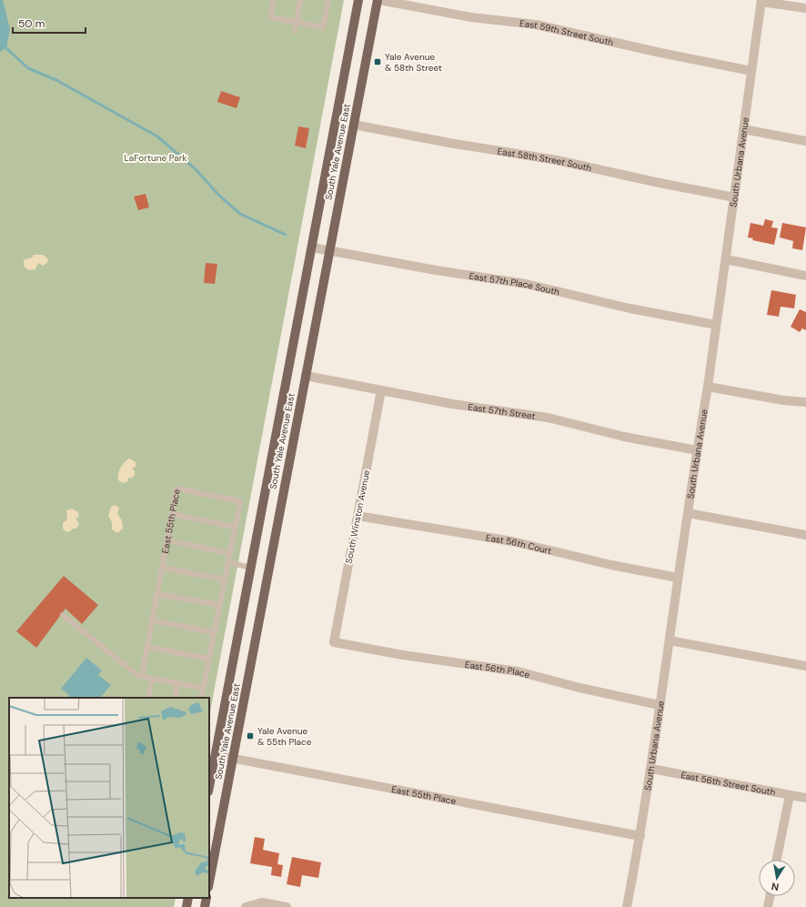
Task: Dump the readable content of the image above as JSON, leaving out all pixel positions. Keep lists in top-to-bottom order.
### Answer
{
  "streets": {
    "main road": ["South Yale Avenue East"],
    "street": [
      "East 59th Street South",
      "East 58th Street South",
      "South Urbana Avenue",
      "East 57th Place South",
      "East 57th Street",
      "South Winston Avenue",
      "East 55th Place",
      "East 56th Court",
      "East 56th Place",
      "East 56th Street South"
    ]
  },
  "crossings": [
    ["East 59th Street South", "South Yale Avenue East"],
    ["East 59th Street South", "South Urbana Avenue"],
    ["South Yale Avenue East", "East 58th Street South"],
    ["South Yale Avenue East", "East 57th Place South"],
    ["South Yale Avenue East", "East 57th Street"],
    ["South Yale Avenue East", "East 55th Place"],
    ["East 58th Street South", "South Urbana Avenue"],
    ["South Urbana Avenue", "East 57th Place South"],
    ["South Urbana Avenue", "East 57th Street"],
    ["South Urbana Avenue", "East 55th Place"],
    ["South Urbana Avenue", "East 56th Court"],
    ["South Urbana Avenue", "East 56th Place"],
    ["South Urbana Avenue", "East 56th Street South"],
    ["East 57th Street", "South Winston Avenue"],
    ["South Winston Avenue", "East 56th Court"],
    ["South Winston Avenue", "East 56th Place"]
  ],
  "parks": ["LaFortune Park"],
  "places": {
    "transit": ["Yale Avenue & 58th Street", "Yale Avenue & 55th Place"]
  },
  "scale_bar": "50 m",
  "north": "bottom"
}
